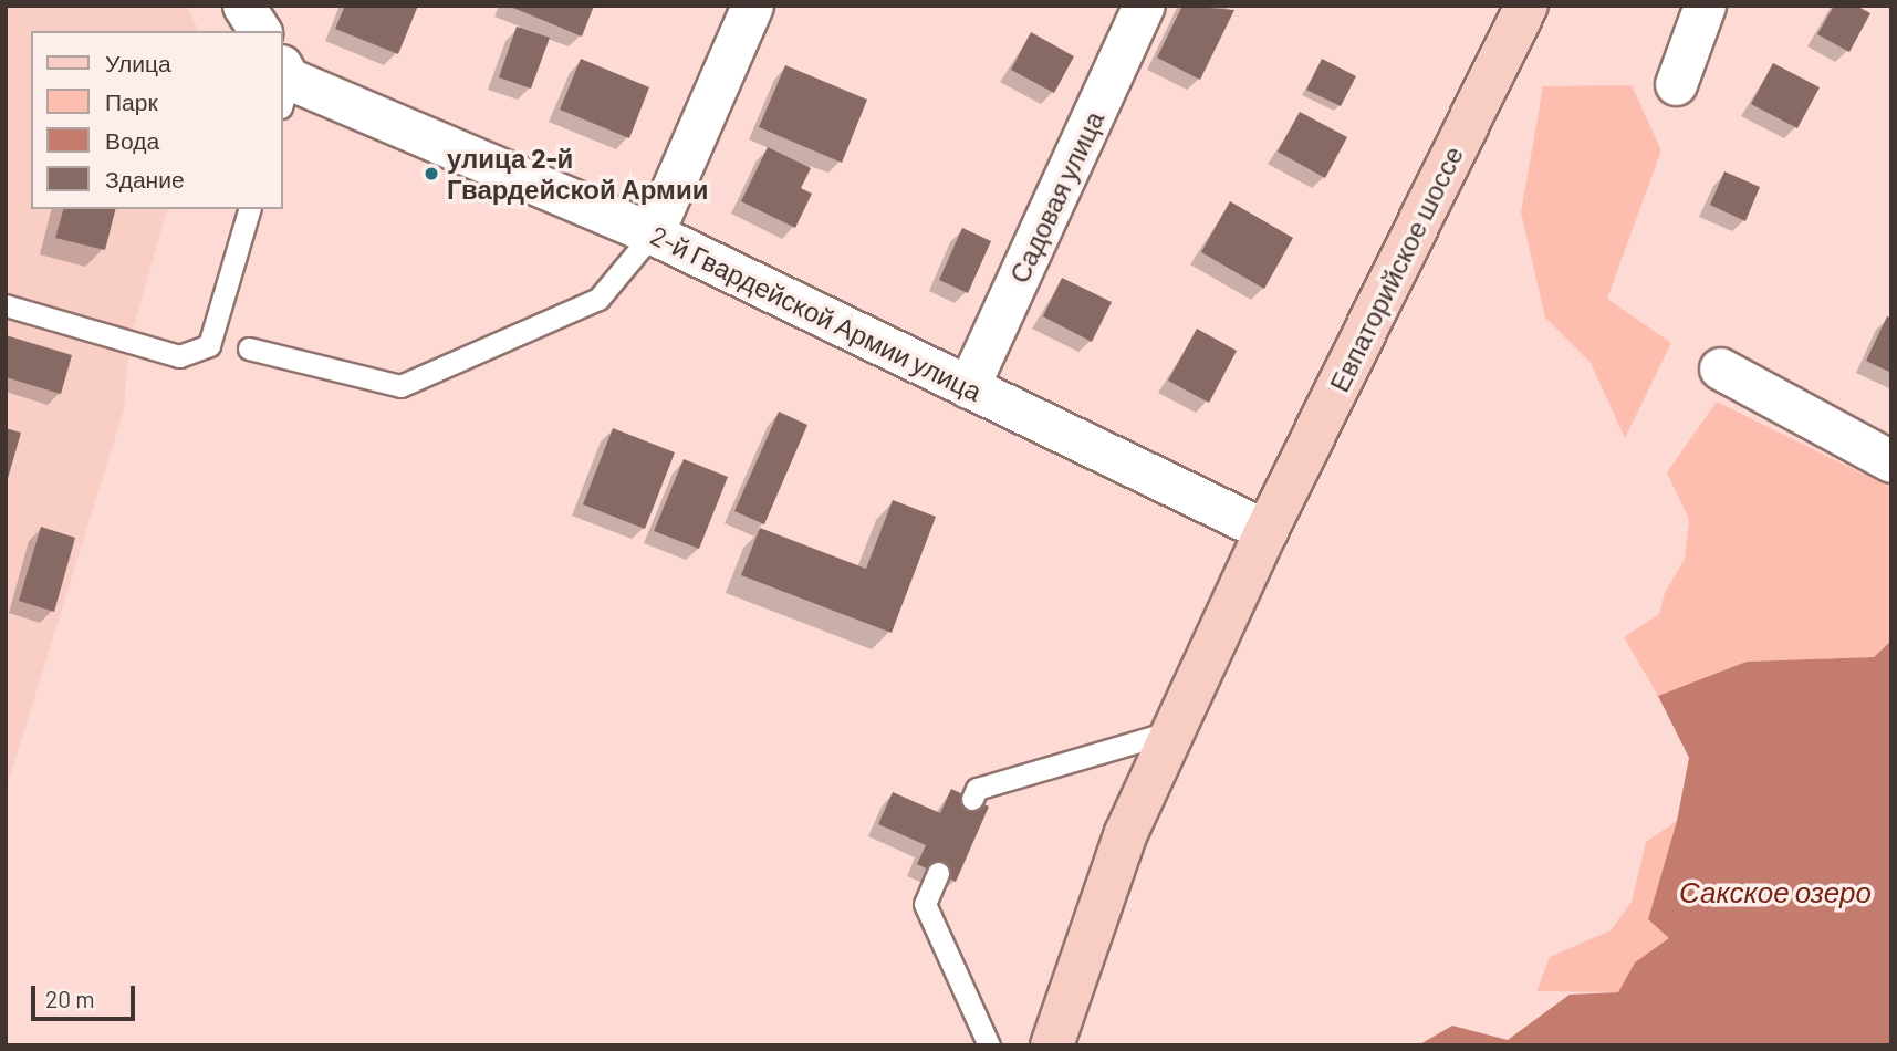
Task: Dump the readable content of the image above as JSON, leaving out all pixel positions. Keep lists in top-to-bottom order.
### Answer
{
  "streets": {
    "main road": ["Евпаторийское шоссе"],
    "street": ["Садовая улица", "2-й Гвардейской Армии улица"]
  },
  "crossings": [
    ["Садовая улица", "2-й Гвардейской Армии улица"],
    ["Евпаторийское шоссе", "2-й Гвардейской Армии улица"]
  ],
  "water": ["Сакское озеро"],
  "places": ["улица 2-й Гвардейской Армии"],
  "legend": [
    "Улица",
    "Парк",
    "Вода",
    "Здание"
  ],
  "scale_bar": "20 m"
}
